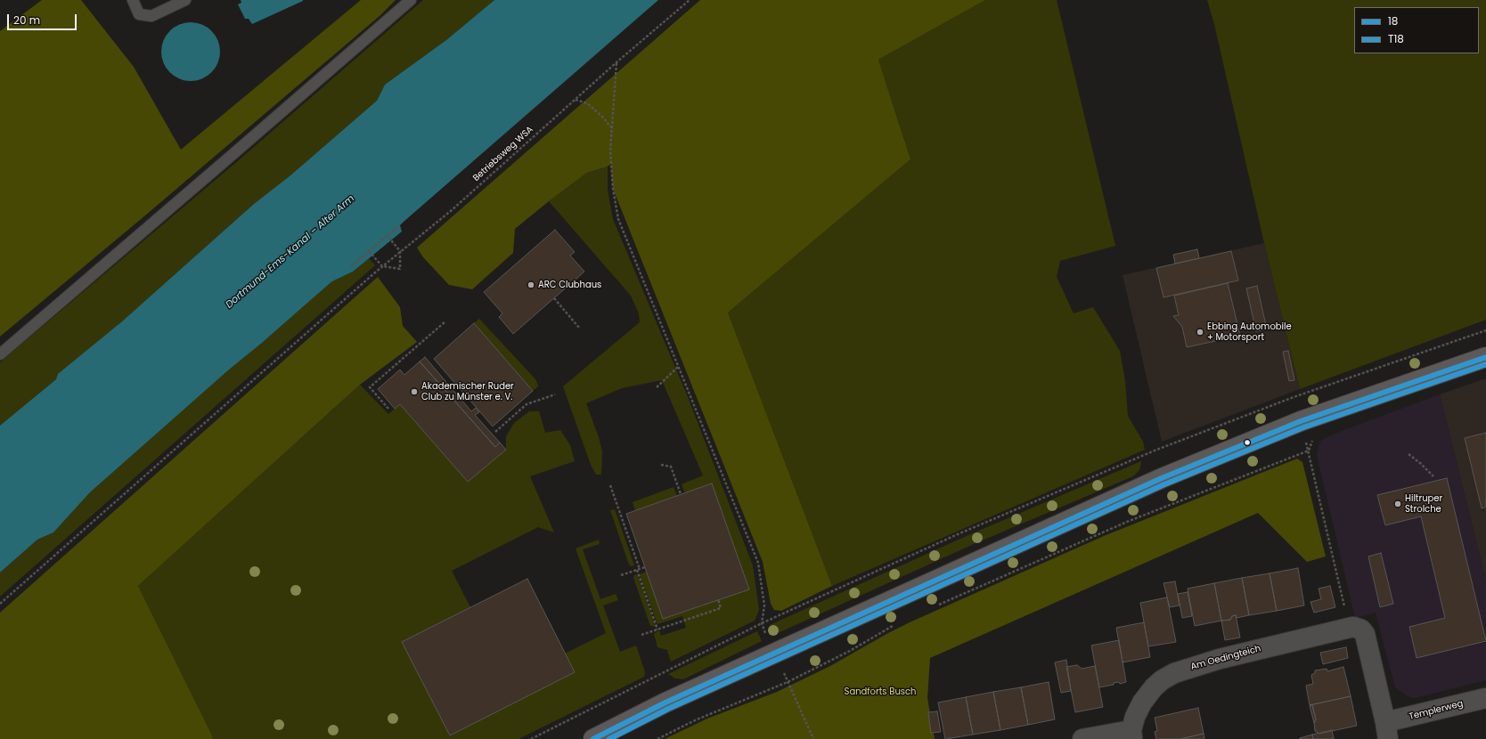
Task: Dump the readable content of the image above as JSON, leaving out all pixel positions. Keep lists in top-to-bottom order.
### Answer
{
  "streets": {
    "street": ["Am Oedingteich", "Templerweg"],
    "path": ["Betriebsweg WSA"]
  },
  "water": ["Dortmund-Ems-Kanal – Alter Arm"],
  "parks": ["Sandforts Busch"],
  "places": [
    "ARC Clubhaus",
    "Ebbing Automobile + Motorsport",
    "Akademischer Ruder Club zu Münster e. V.",
    "Hiltruper Strolche"
  ],
  "lines": ["transit line 18", "transit line T18"],
  "legend": ["18", "T18"],
  "scale_bar": "20 m"
}
